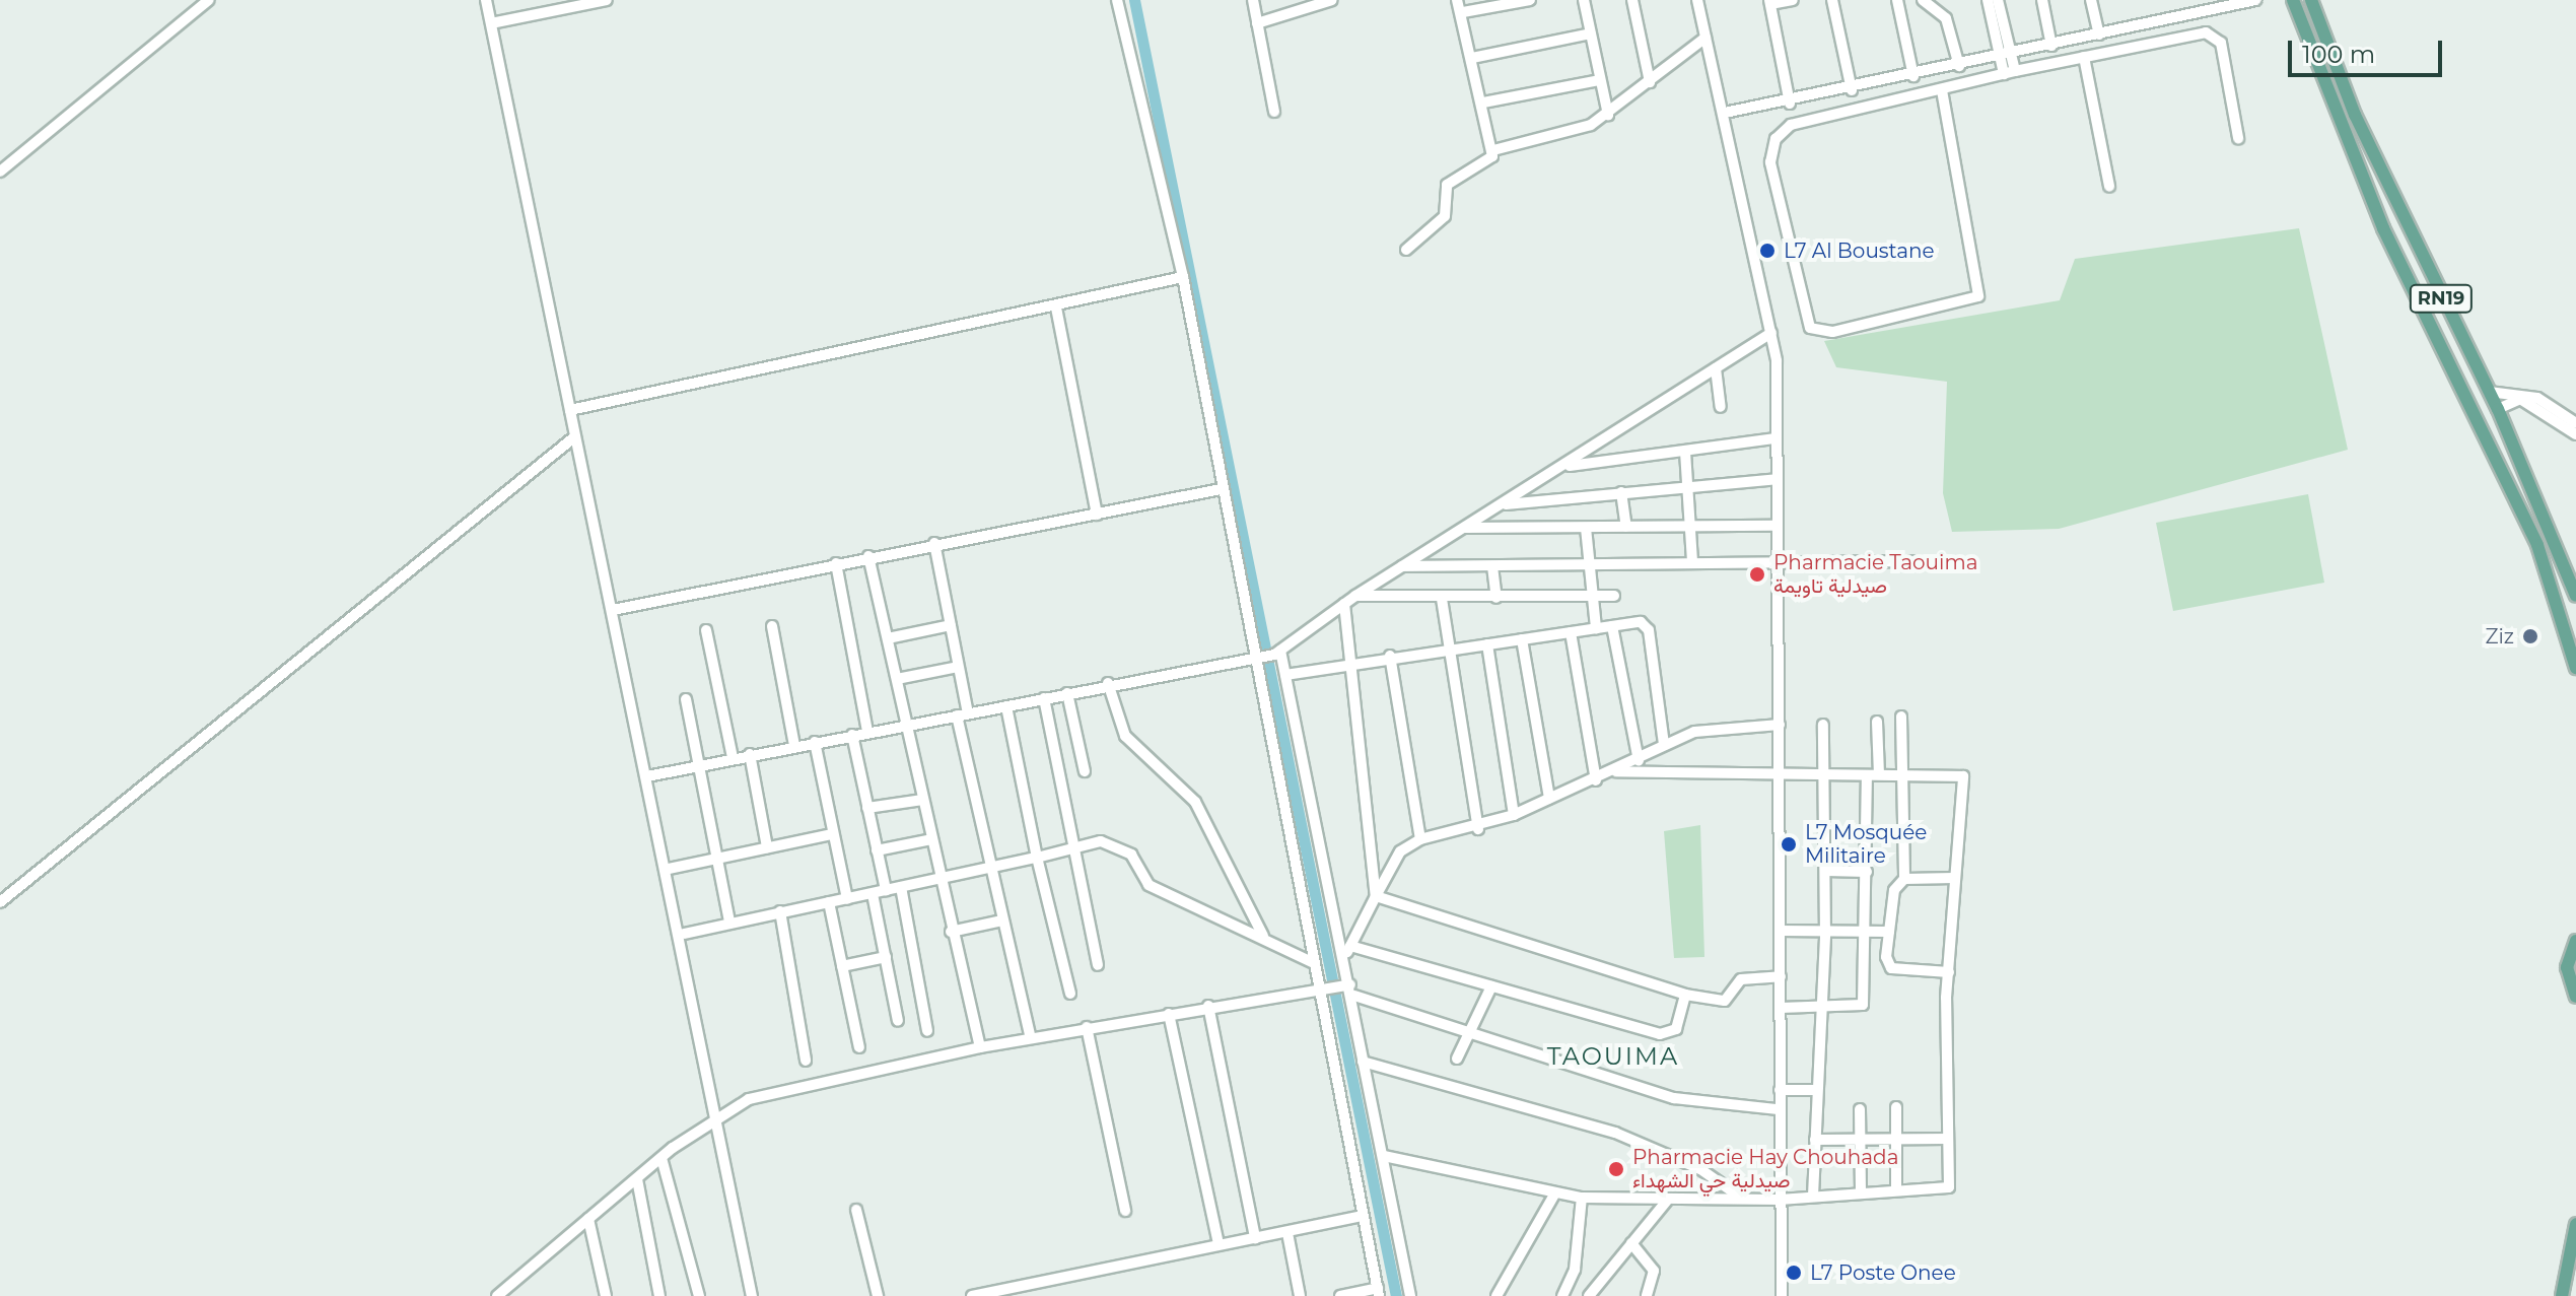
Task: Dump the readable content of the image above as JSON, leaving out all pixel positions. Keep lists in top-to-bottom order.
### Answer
{
  "streets": {
    "main road": ["RN19"]
  },
  "districts": ["TAOUIMA"],
  "places": [
    "L7 Al Boustane",
    "Pharmacie Taouima صيدلية تاويمة",
    "Ziz",
    "L7 Mosquée Militaire",
    "Pharmacie Hay Chouhada صيدلية حي الشهداء",
    "L7 Poste Onee"
  ],
  "scale_bar": "100 m"
}
